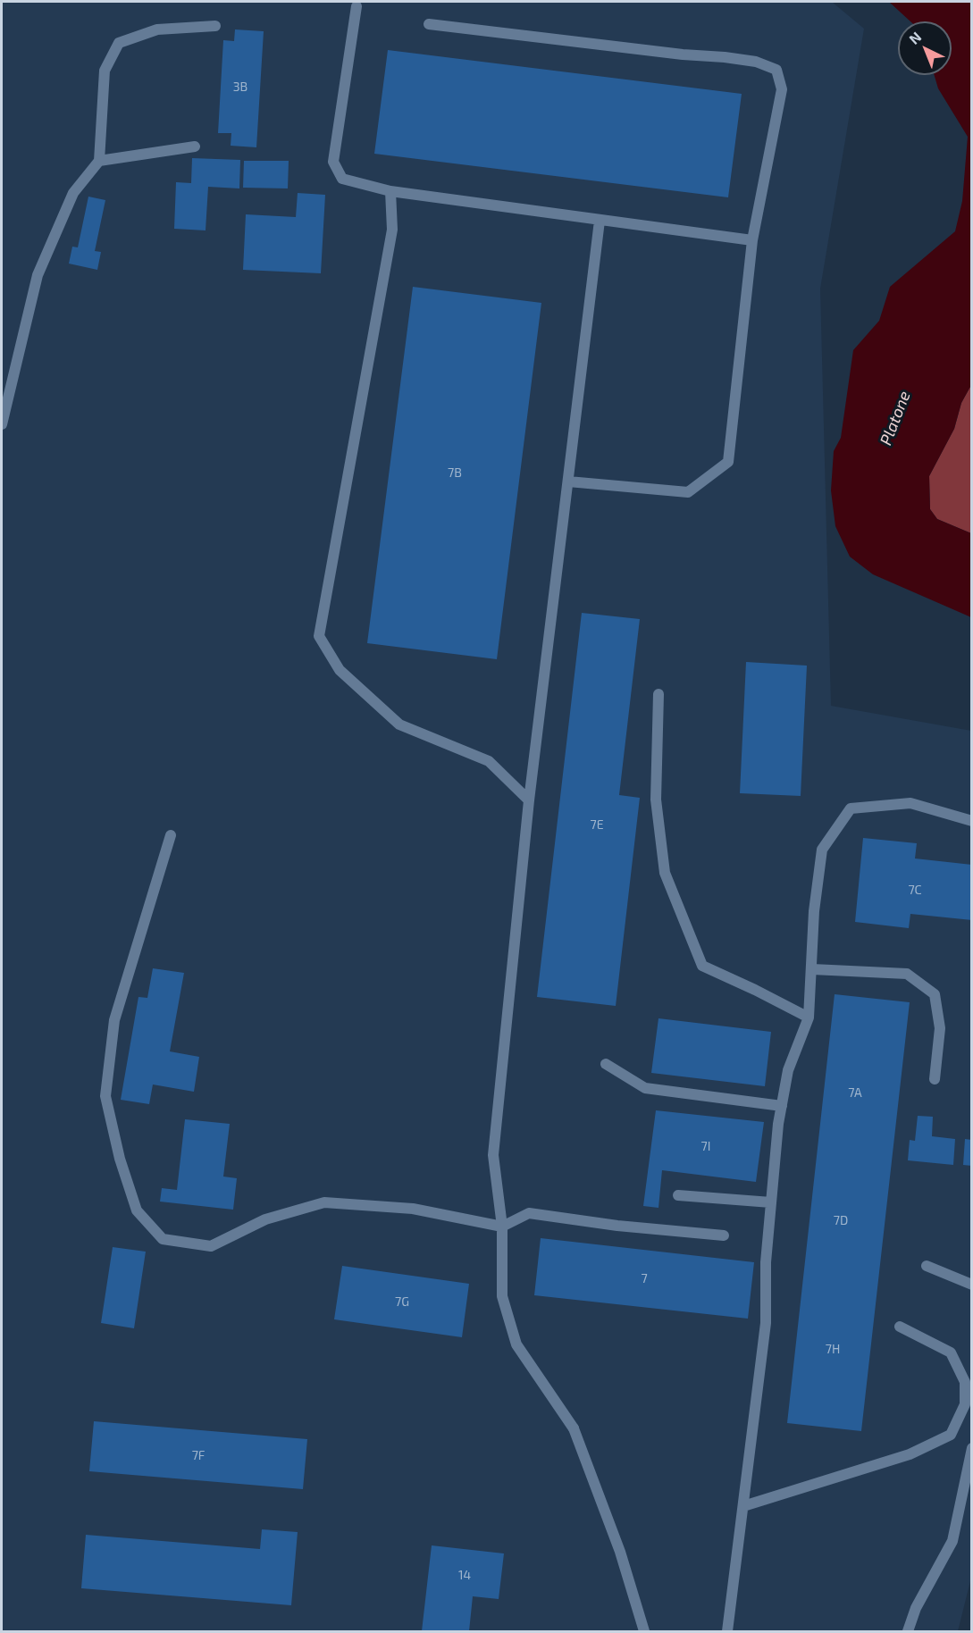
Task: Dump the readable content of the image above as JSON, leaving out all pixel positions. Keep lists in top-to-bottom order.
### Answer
{
  "water": ["Platone"],
  "house_numbers": [
    "3B",
    "7B",
    "7E",
    "7C",
    "7A",
    "7I",
    "7D",
    "7",
    "7G",
    "7H",
    "7F",
    "14"
  ],
  "north": "top left"
}
